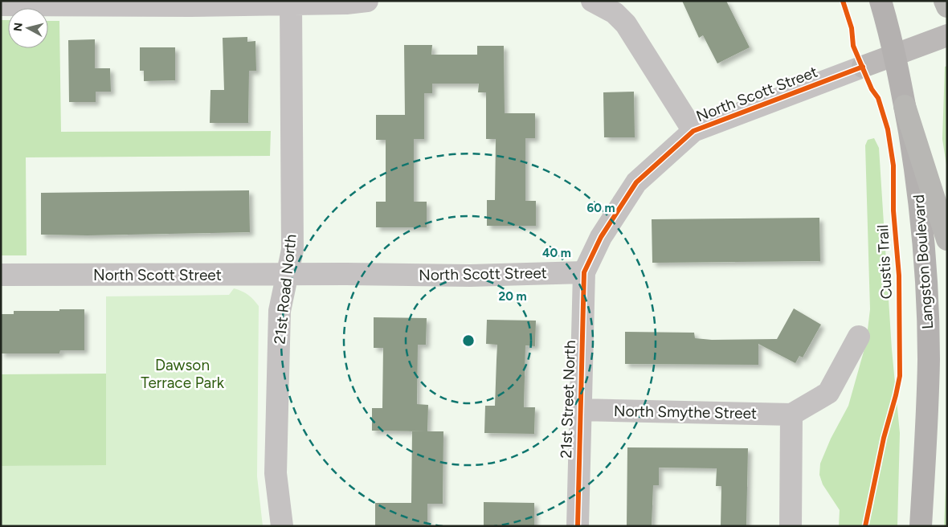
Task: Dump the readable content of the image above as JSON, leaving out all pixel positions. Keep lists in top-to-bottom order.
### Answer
{
  "streets": {
    "main road": ["Langston Boulevard"],
    "street": [
      "North Scott Street",
      "21st Road North",
      "21st Street North",
      "North Smythe Street"
    ],
    "cycle path": ["Custis Trail"]
  },
  "crossings": [
    ["North Scott Street", "Langston Boulevard"],
    ["North Scott Street", "21st Road North"],
    ["North Scott Street", "21st Street North"],
    ["21st Street North", "North Smythe Street"]
  ],
  "parks": ["Dawson Terrace Park"],
  "north": "left",
  "rings": ["60 m", "40 m", "20 m"]
}
